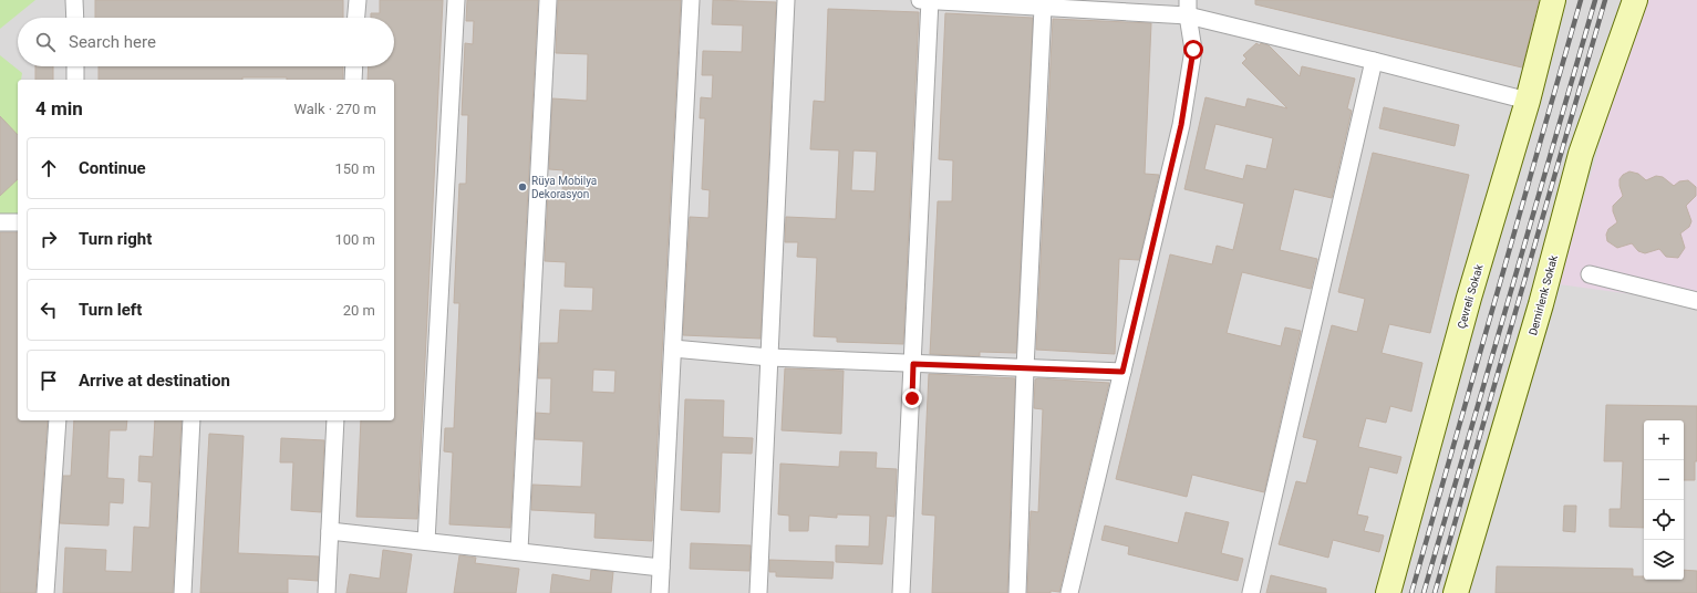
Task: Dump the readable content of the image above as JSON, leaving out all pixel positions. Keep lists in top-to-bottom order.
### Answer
{
  "streets": {
    "street": ["Demirlenk Sokak", "Çevreli Sokak"]
  },
  "places": ["Rüya Mobilya Dekorasyon"],
  "page": {
    "search": "Search here",
    "heading": ["4 min", "Walk · 270 m"],
    "list": [
      ["Continue", "150 m"],
      ["Turn right", "100 m"],
      ["Turn left", "20 m"],
      "Arrive at destination"
    ],
    "map_buttons": ["+", "−"]
  }
}
